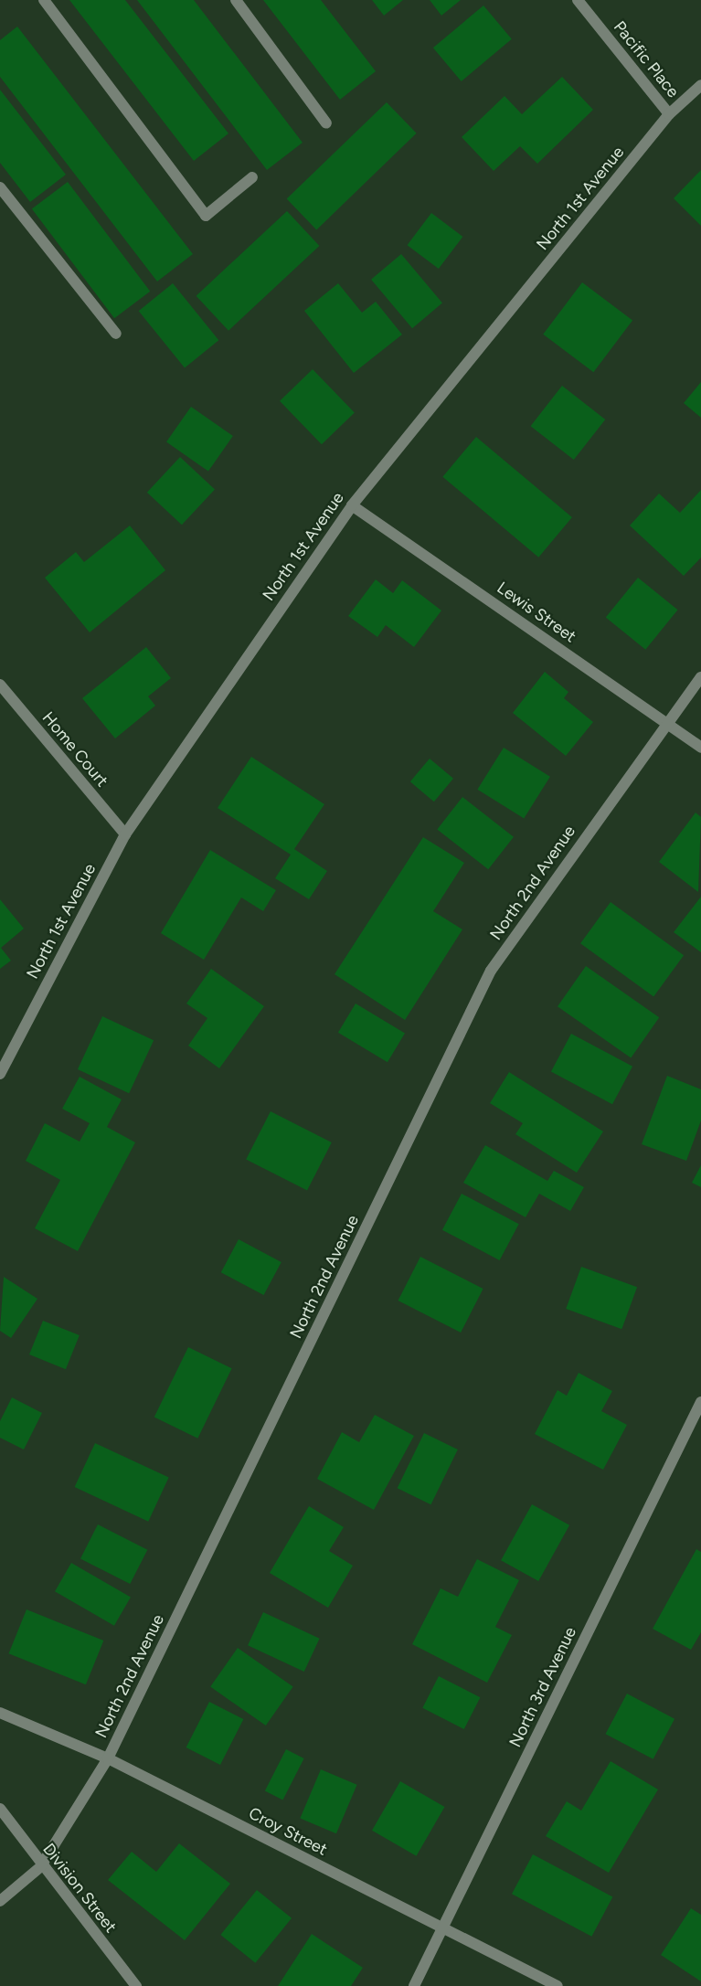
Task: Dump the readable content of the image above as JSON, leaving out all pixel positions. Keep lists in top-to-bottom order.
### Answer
{
  "streets": {
    "street": [
      "Pacific Place",
      "North 1st Avenue",
      "Lewis Street",
      "Home Court",
      "North 2nd Avenue",
      "North 3rd Avenue",
      "Croy Street",
      "Division Street"
    ]
  },
  "crossings": [
    ["Pacific Place", "North 1st Avenue"],
    ["North 1st Avenue", "Lewis Street"],
    ["North 1st Avenue", "Home Court"],
    ["Lewis Street", "North 2nd Avenue"],
    ["North 2nd Avenue", "Croy Street"],
    ["North 2nd Avenue", "Division Street"],
    ["North 3rd Avenue", "Croy Street"]
  ]
}
